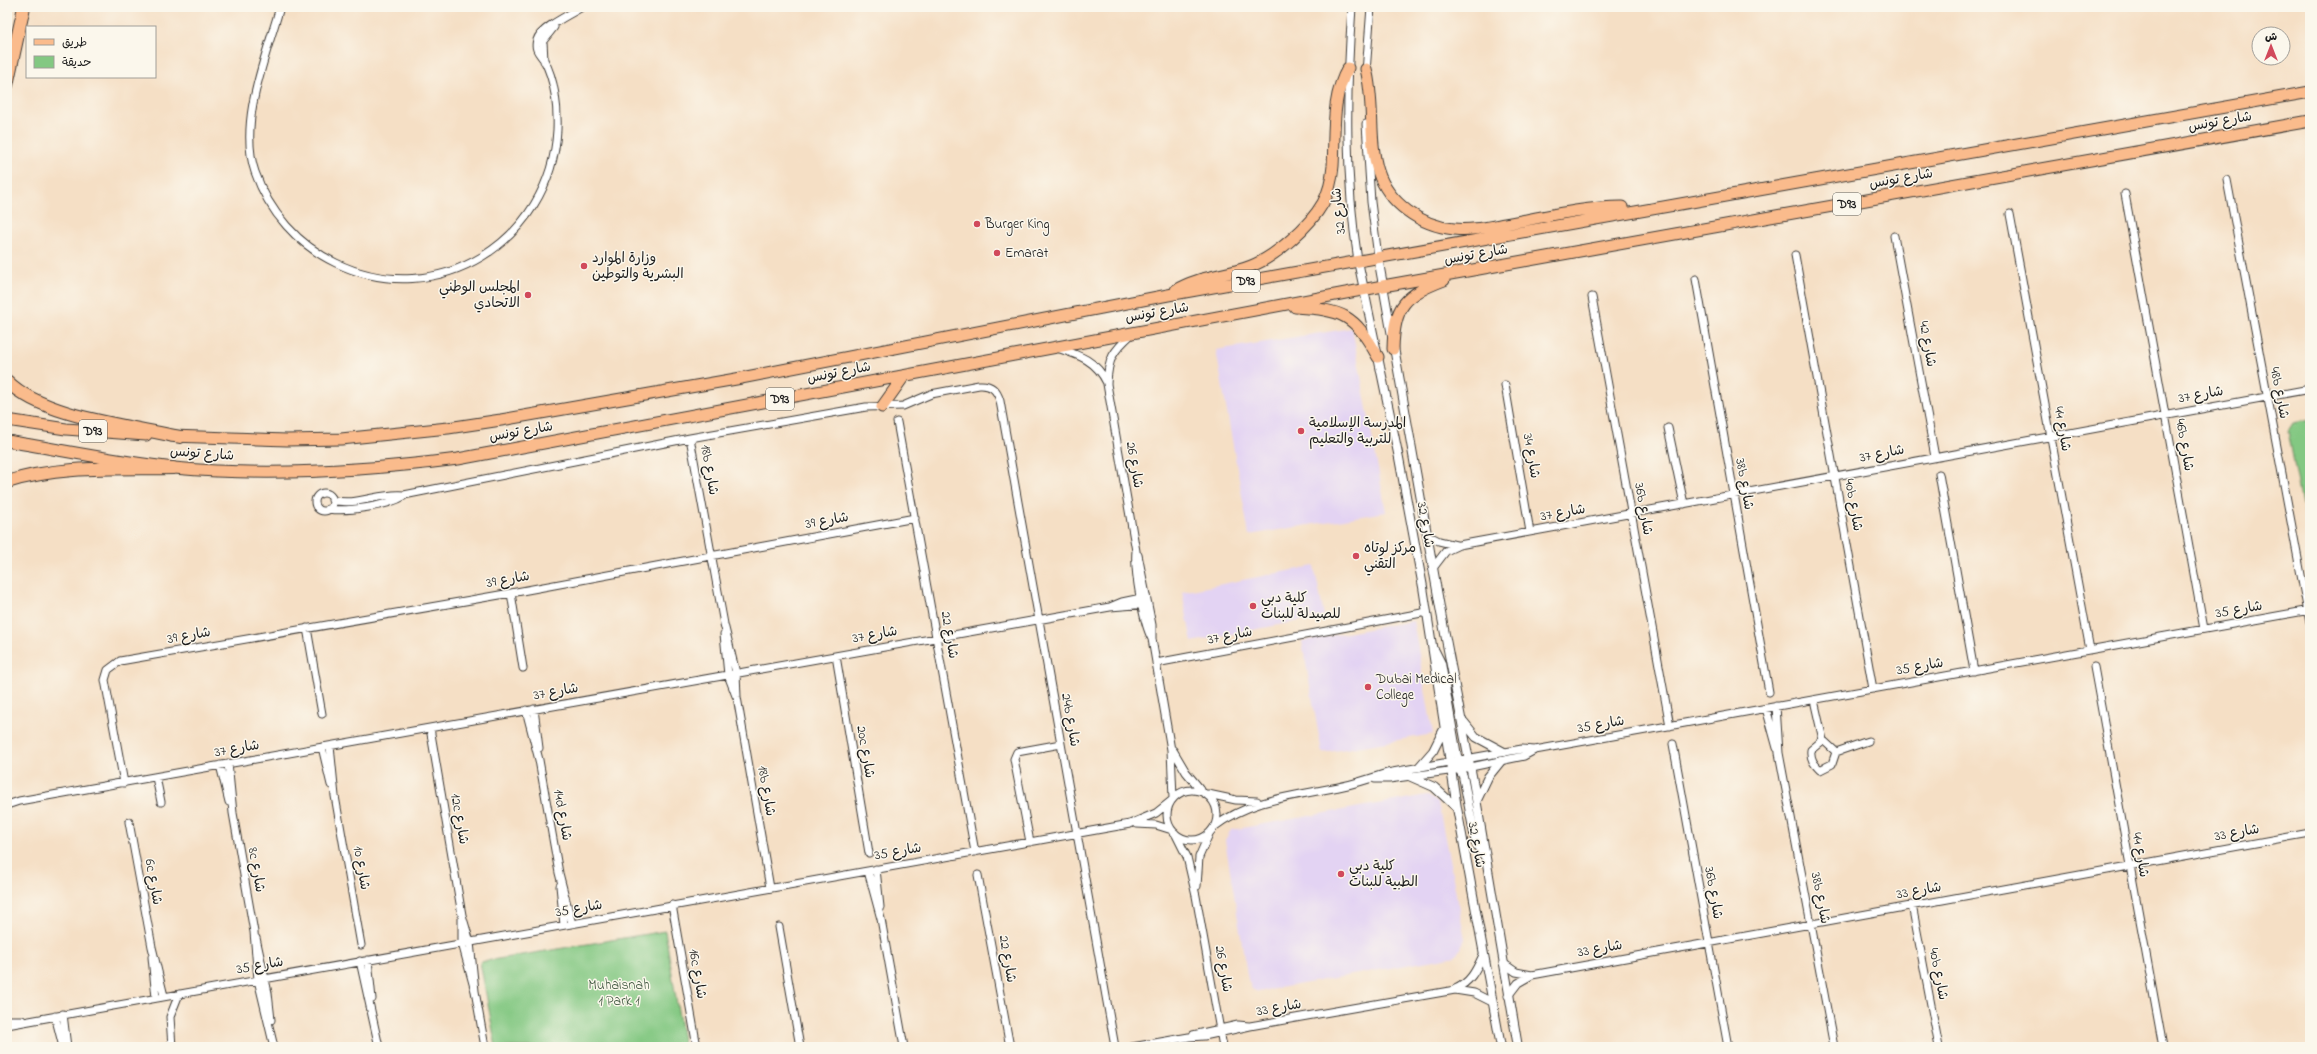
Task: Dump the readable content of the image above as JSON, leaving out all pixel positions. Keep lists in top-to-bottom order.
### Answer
{
  "streets": {
    "main road": ["شارع تونس", "D93"],
    "street": [
      "شارع 32",
      "شارع 42",
      "48b شارع",
      "شارع 37",
      "شارع 44",
      "46b شارع",
      "شارع 34",
      "شارع 26",
      "18b شارع",
      "38b شارع",
      "40b شارع",
      "36b شارع",
      "شارع 39",
      "شارع 35",
      "شارع 22",
      "24b شارع",
      "20c شارع",
      "14d شارع",
      "12c شارع",
      "شارع 33",
      "شارع 10",
      "8c شارع",
      "6c شارع",
      "16c شارع"
    ]
  },
  "crossings": [
    ["شارع تونس", "شارع 32"],
    ["شارع تونس", "شارع 26"],
    ["شارع 32", "شارع 37"],
    ["شارع 32", "شارع 35"],
    ["شارع 32", "شارع 33"],
    ["شارع 42", "شارع 37"],
    ["48b شارع", "شارع 37"],
    ["48b شارع", "شارع 35"],
    ["شارع 37", "شارع 44"],
    ["شارع 37", "46b شارع"],
    ["شارع 37", "شارع 34"],
    ["شارع 37", "شارع 26"],
    ["شارع 37", "18b شارع"],
    ["شارع 37", "38b شارع"],
    ["شارع 37", "40b شارع"],
    ["شارع 37", "36b شارع"],
    ["شارع 37", "شارع 39"],
    ["شارع 37", "شارع 22"],
    ["شارع 37", "24b شارع"],
    ["شارع 37", "20c شارع"],
    ["شارع 37", "14d شارع"],
    ["شارع 37", "12c شارع"],
    ["شارع 37", "شارع 10"],
    ["شارع 37", "8c شارع"],
    ["شارع 44", "شارع 35"],
    ["شارع 44", "شارع 33"],
    ["46b شارع", "شارع 35"],
    ["شارع 26", "شارع 35"],
    ["شارع 26", "شارع 33"],
    ["18b شارع", "شارع 39"],
    ["18b شارع", "شارع 35"],
    ["38b شارع", "شارع 35"],
    ["38b شارع", "شارع 33"],
    ["40b شارع", "شارع 35"],
    ["40b شارع", "شارع 33"],
    ["36b شارع", "شارع 35"],
    ["36b شارع", "شارع 33"],
    ["شارع 39", "شارع 22"],
    ["شارع 35", "شارع 22"],
    ["شارع 35", "24b شارع"],
    ["شارع 35", "14d شارع"],
    ["شارع 35", "12c شارع"],
    ["شارع 35", "8c شارع"],
    ["شارع 35", "6c شارع"],
    ["شارع 35", "16c شارع"]
  ],
  "parks": ["Muhaisnah 1 Park 1"],
  "places": [
    "Burger King",
    "Emarat",
    "وزارة الموارد البشرية والتوطين",
    "المجلس الوطني الاتحادي",
    "المدرسة الإسلامية للتربية والتعليم",
    "مركز لوتاه التقني",
    "كلية دبي للصيدلة للبنات",
    "Dubai Medical College",
    "كلية دبي الطبية للبنات"
  ],
  "legend": ["طريق", "حديقة"],
  "north": "top"
}
